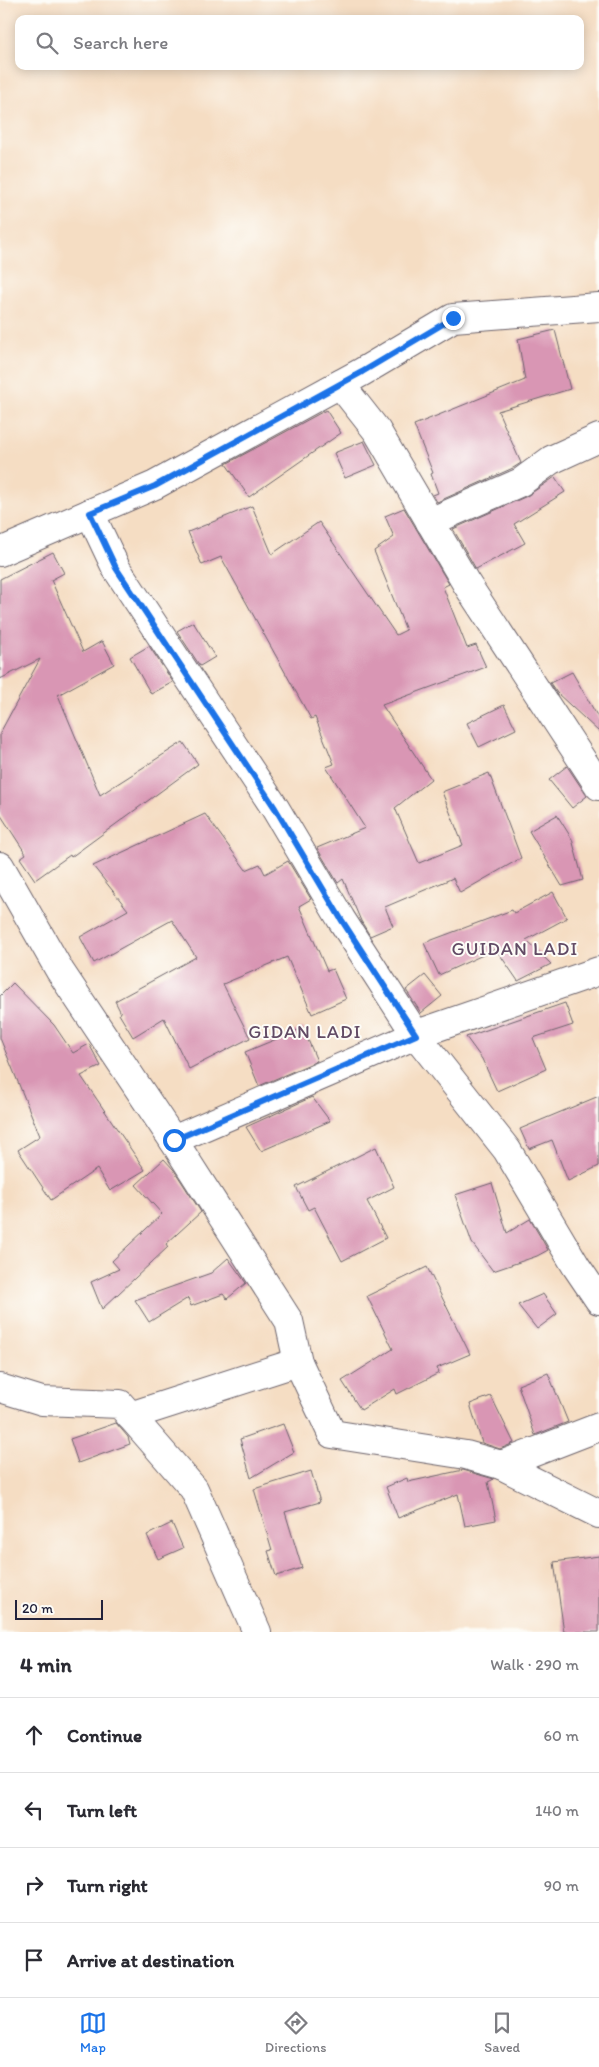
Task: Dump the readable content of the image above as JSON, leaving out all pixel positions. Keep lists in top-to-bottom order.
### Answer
{
  "districts": ["GUIDAN LADI", "GIDAN LADI"],
  "scale_bar": "20 m",
  "page": {
    "search": "Search here",
    "scale": "20 m",
    "heading": ["4 min", "Walk · 290 m"],
    "list": [
      ["Continue", "60 m"],
      ["Turn left", "140 m"],
      ["Turn right", "90 m"],
      "Arrive at destination"
    ],
    "nav": ["Map", "Directions", "Saved"]
  }
}
